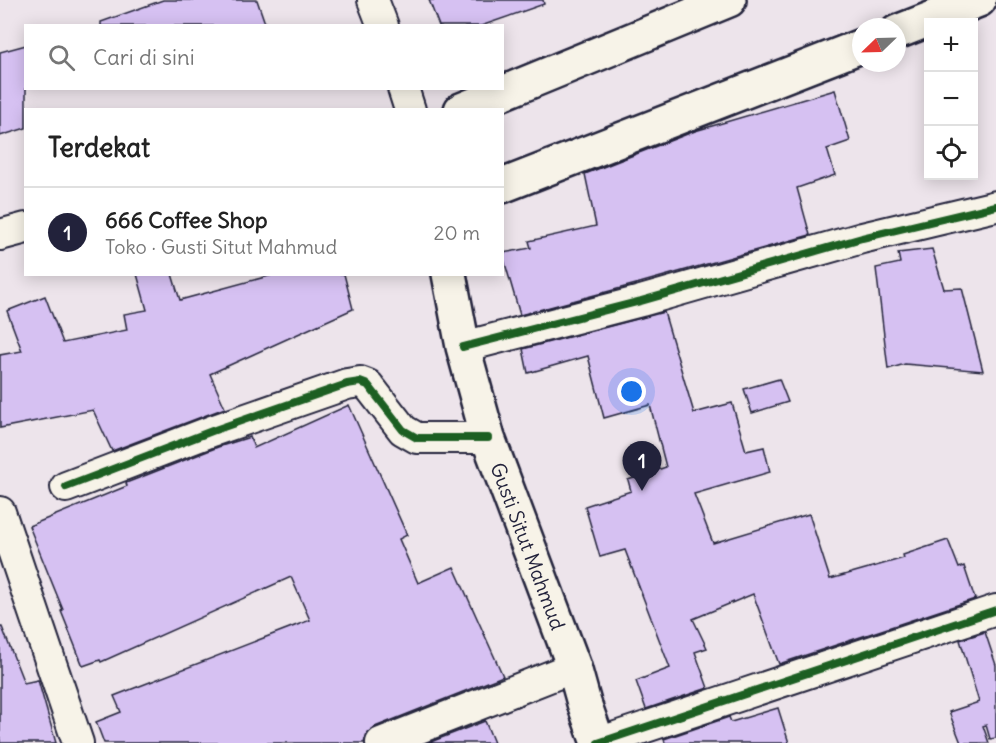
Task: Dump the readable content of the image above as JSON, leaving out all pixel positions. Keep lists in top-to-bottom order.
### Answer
{
  "streets": {
    "highway": ["Gusti Situt Mahmud"]
  },
  "north": "bottom left",
  "page": {
    "map_buttons": ["+", "−"],
    "search": "Cari di sini",
    "heading": "Terdekat",
    "list": [
      {
        "mark": "1",
        "name": "666 Coffee Shop",
        "note": "Toko · Gusti Situt Mahmud",
        "value": "20 m"
      }
    ],
    "pins": "1"
  }
}
